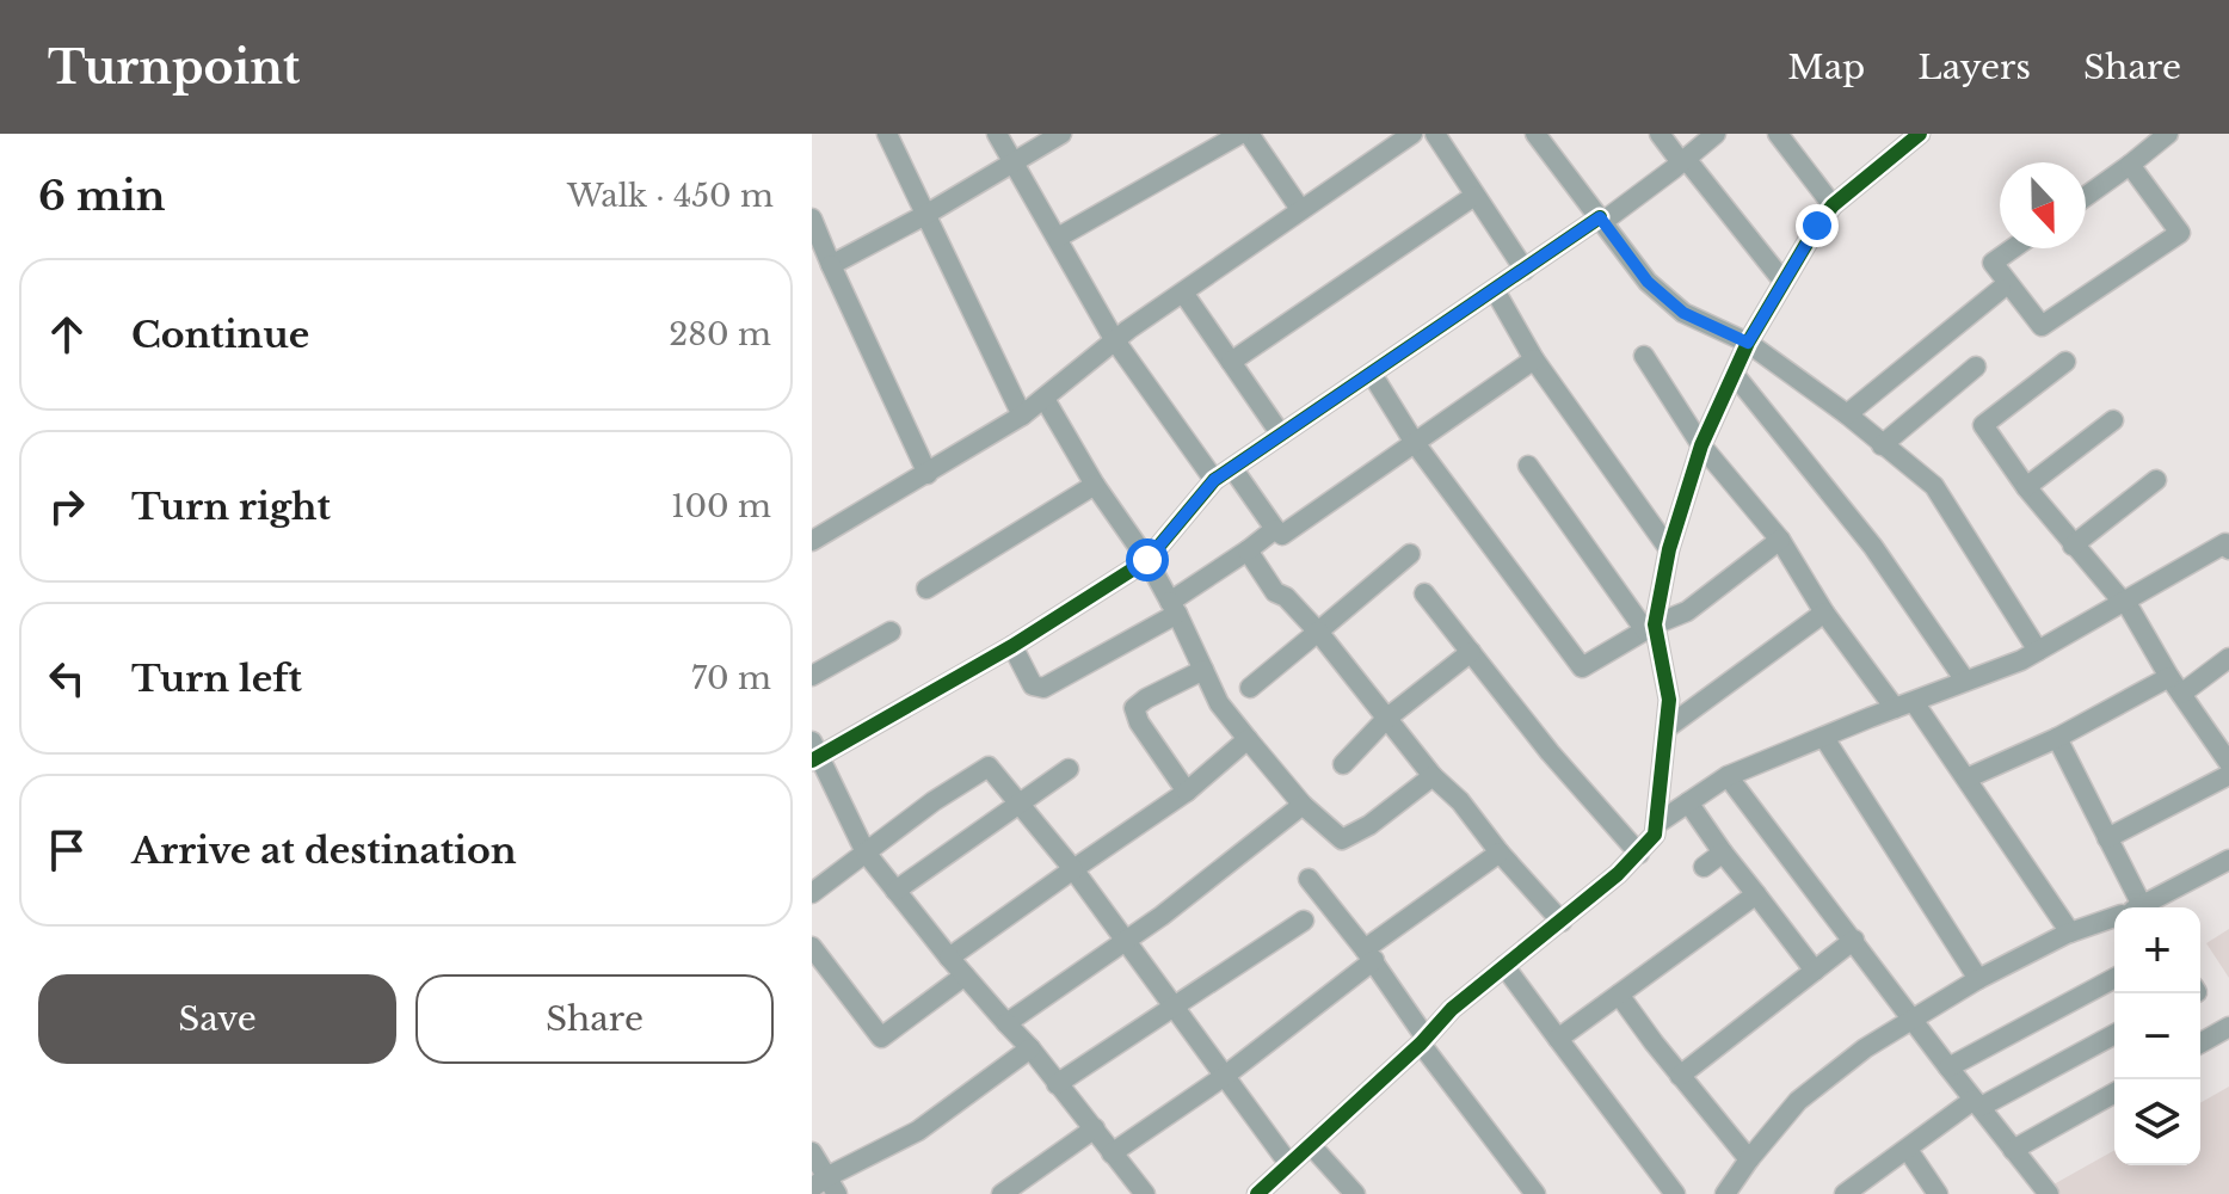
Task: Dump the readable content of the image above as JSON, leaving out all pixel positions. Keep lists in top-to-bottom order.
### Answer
{
  "north": "bottom",
  "page": {
    "header": "Turnpoint",
    "nav": ["Map", "Layers", "Share"],
    "heading": ["6 min", "Walk · 450 m"],
    "list": [
      ["Continue", "280 m"],
      ["Turn right", "100 m"],
      ["Turn left", "70 m"],
      "Arrive at destination"
    ],
    "map_buttons": ["+", "−"],
    "buttons": ["Save", "Share"]
  }
}
